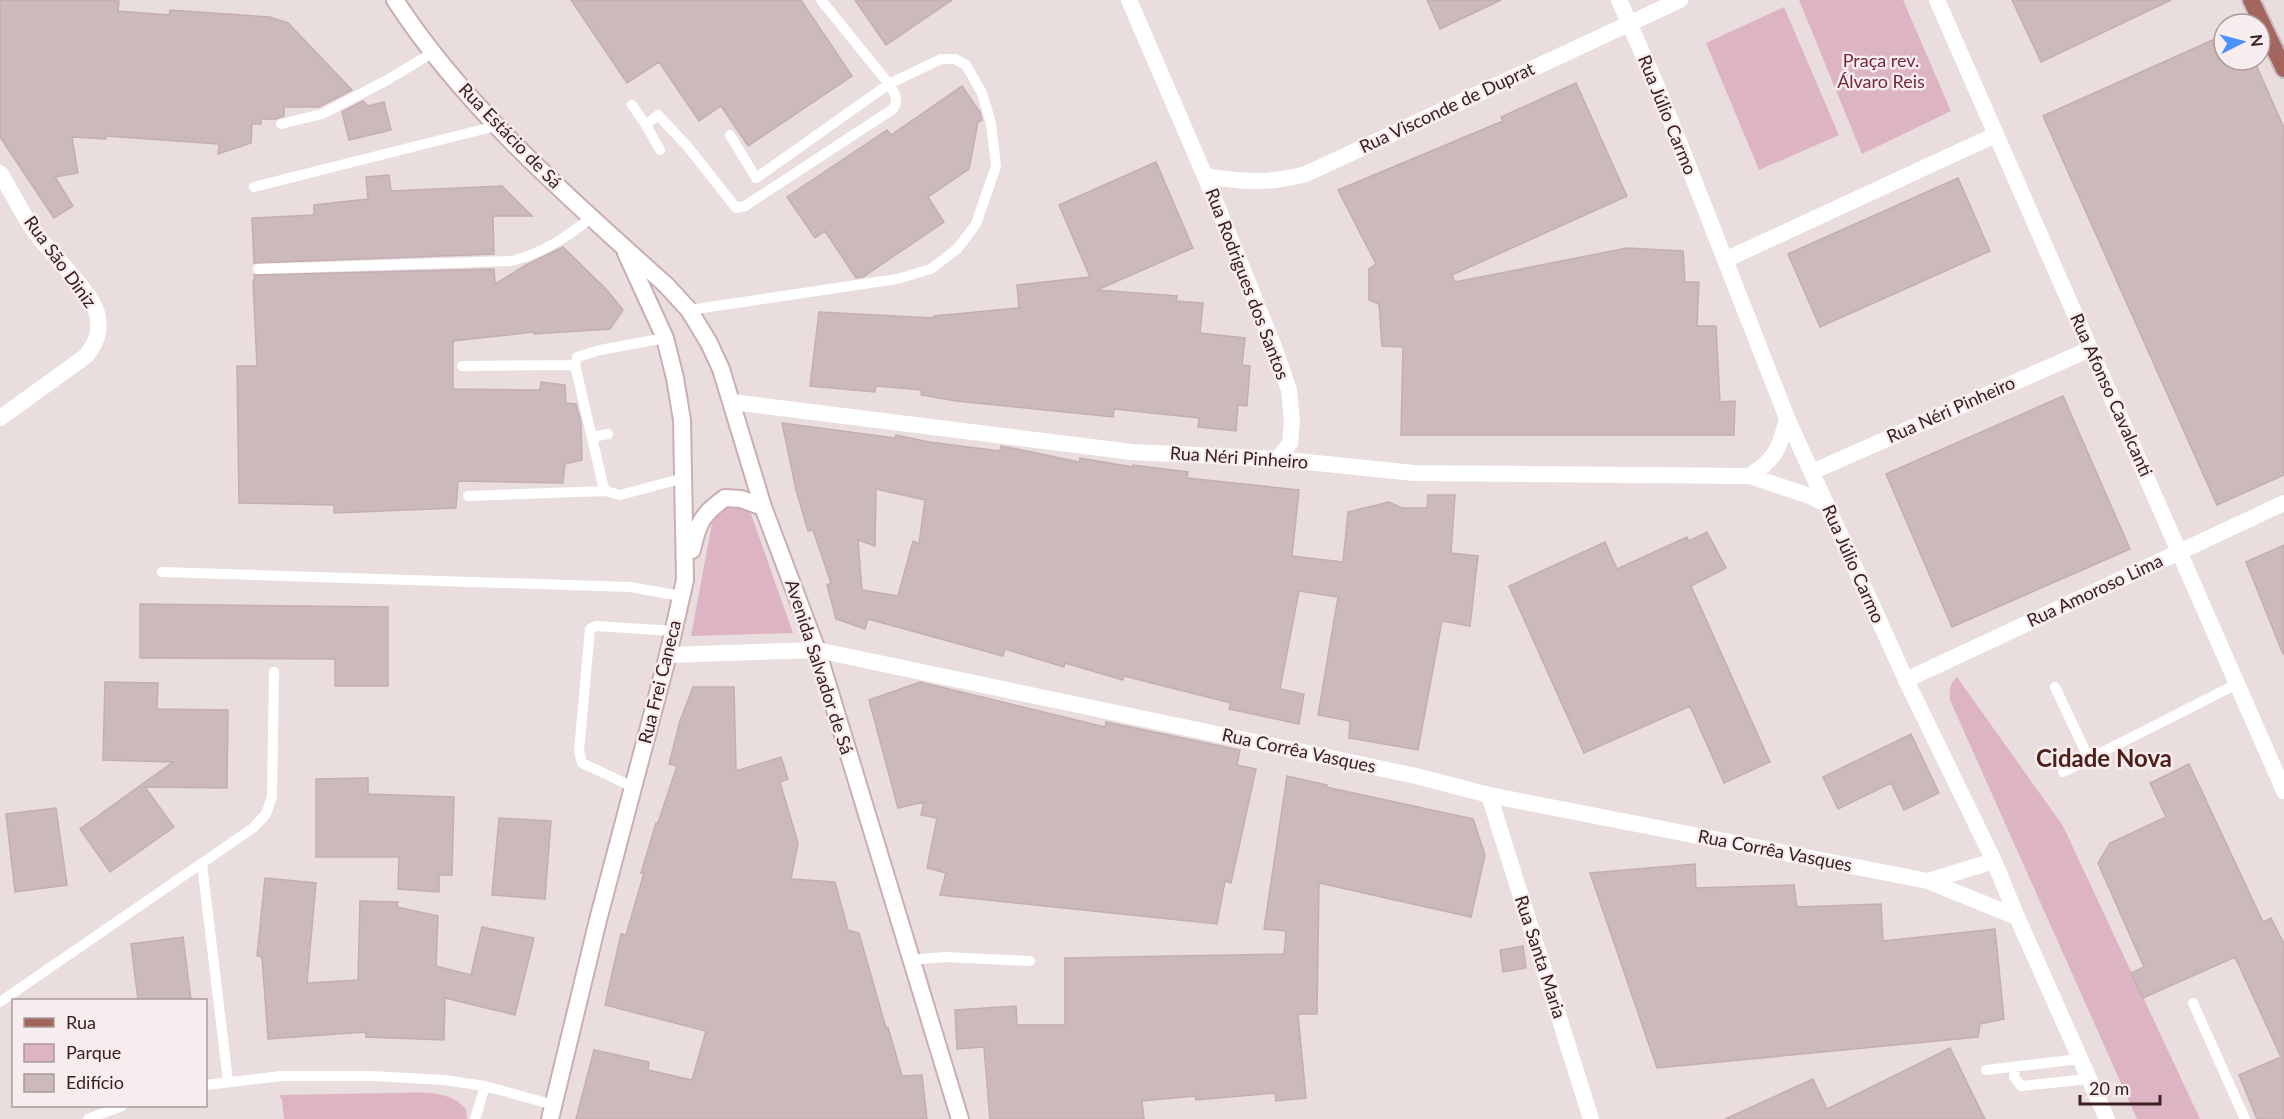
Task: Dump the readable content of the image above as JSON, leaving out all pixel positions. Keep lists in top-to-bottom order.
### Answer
{
  "streets": {
    "street": [
      "Rua Visconde de Duprat",
      "Rua Júlio Carmo",
      "Rua Estácio de Sá",
      "Rua São Diniz",
      "Rua Rodrigues dos Santos",
      "Rua Afonso Cavalcanti",
      "Rua Néri Pinheiro",
      "Rua Amoroso Lima",
      "Avenida Salvador de Sá",
      "Rua Frei Caneca",
      "Rua Corrêa Vasques",
      "Rua Santa Maria"
    ]
  },
  "crossings": [
    ["Rua Visconde de Duprat", "Rua Júlio Carmo"],
    ["Rua Visconde de Duprat", "Rua Rodrigues dos Santos"],
    ["Rua Júlio Carmo", "Rua Néri Pinheiro"],
    ["Rua Júlio Carmo", "Rua Amoroso Lima"],
    ["Rua Júlio Carmo", "Rua Corrêa Vasques"],
    ["Rua Estácio de Sá", "Avenida Salvador de Sá"],
    ["Rua Estácio de Sá", "Rua Frei Caneca"],
    ["Rua Rodrigues dos Santos", "Rua Néri Pinheiro"],
    ["Rua Afonso Cavalcanti", "Rua Néri Pinheiro"],
    ["Rua Afonso Cavalcanti", "Rua Amoroso Lima"],
    ["Rua Néri Pinheiro", "Avenida Salvador de Sá"],
    ["Avenida Salvador de Sá", "Rua Frei Caneca"],
    ["Avenida Salvador de Sá", "Rua Corrêa Vasques"],
    ["Rua Frei Caneca", "Rua Corrêa Vasques"],
    ["Rua Corrêa Vasques", "Rua Santa Maria"]
  ],
  "districts": ["Cidade Nova"],
  "parks": ["Praça rev. Álvaro Reis"],
  "legend": ["Rua", "Parque", "Edifício"],
  "scale_bar": "20 m",
  "north": "right"
}
